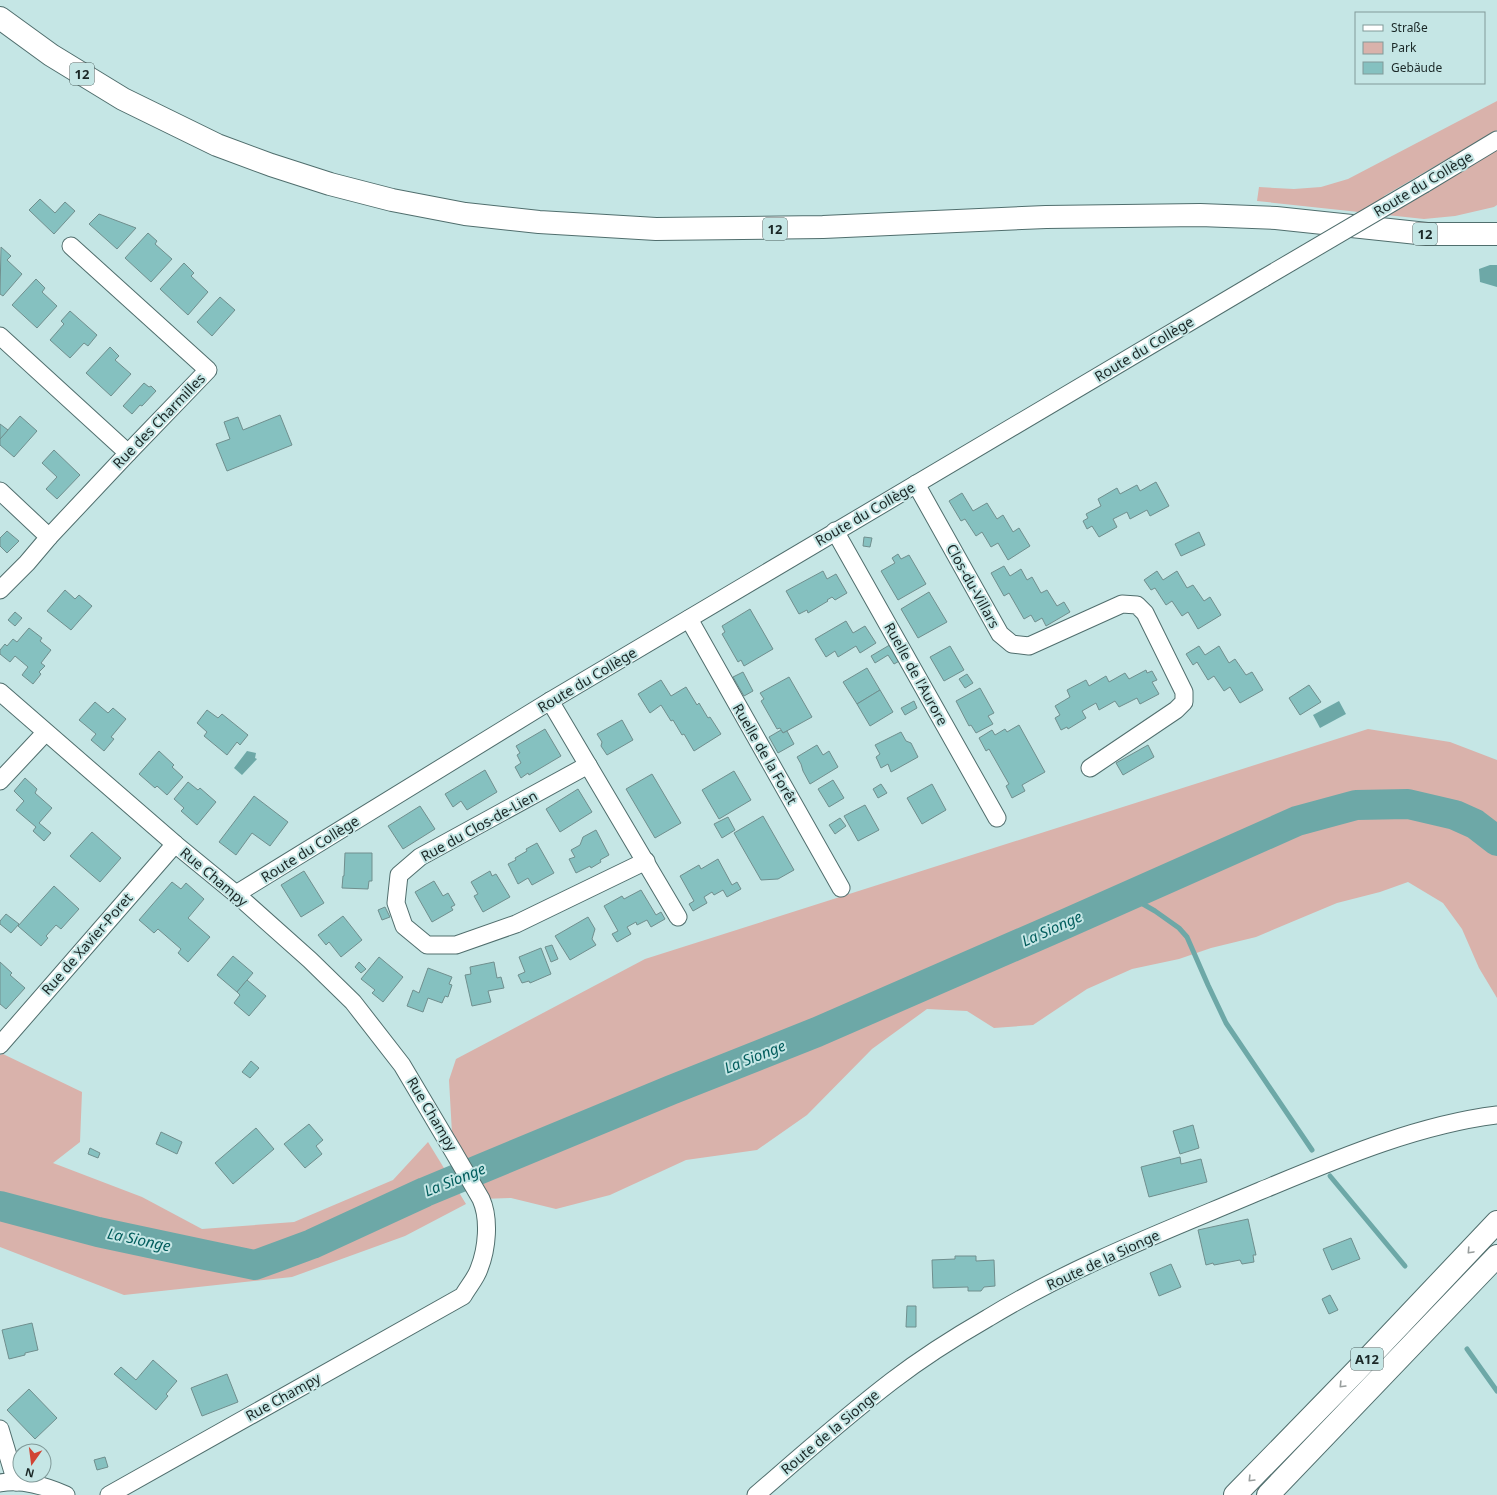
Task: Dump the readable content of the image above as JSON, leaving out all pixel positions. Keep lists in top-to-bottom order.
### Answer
{
  "streets": {
    "highway": ["12", "A12"],
    "street": [
      "Route du Collège",
      "Rue des Charmilles",
      "Clos-du-Villars",
      "Ruelle de l'Aurore",
      "Ruelle de la Forêt",
      "Rue du Clos-de-Lien",
      "Rue Champy",
      "Rue de Xavier-Poret",
      "Route de la Sionge"
    ]
  },
  "crossings": [
    ["Route du Collège", "Clos-du-Villars"],
    ["Route du Collège", "Ruelle de l'Aurore"],
    ["Route du Collège", "Ruelle de la Forêt"],
    ["Route du Collège", "Rue Champy"],
    ["Rue Champy", "Rue de Xavier-Poret"]
  ],
  "water": ["La Sionge"],
  "legend": ["Straße", "Park", "Gebäude"],
  "north": "bottom"
}
